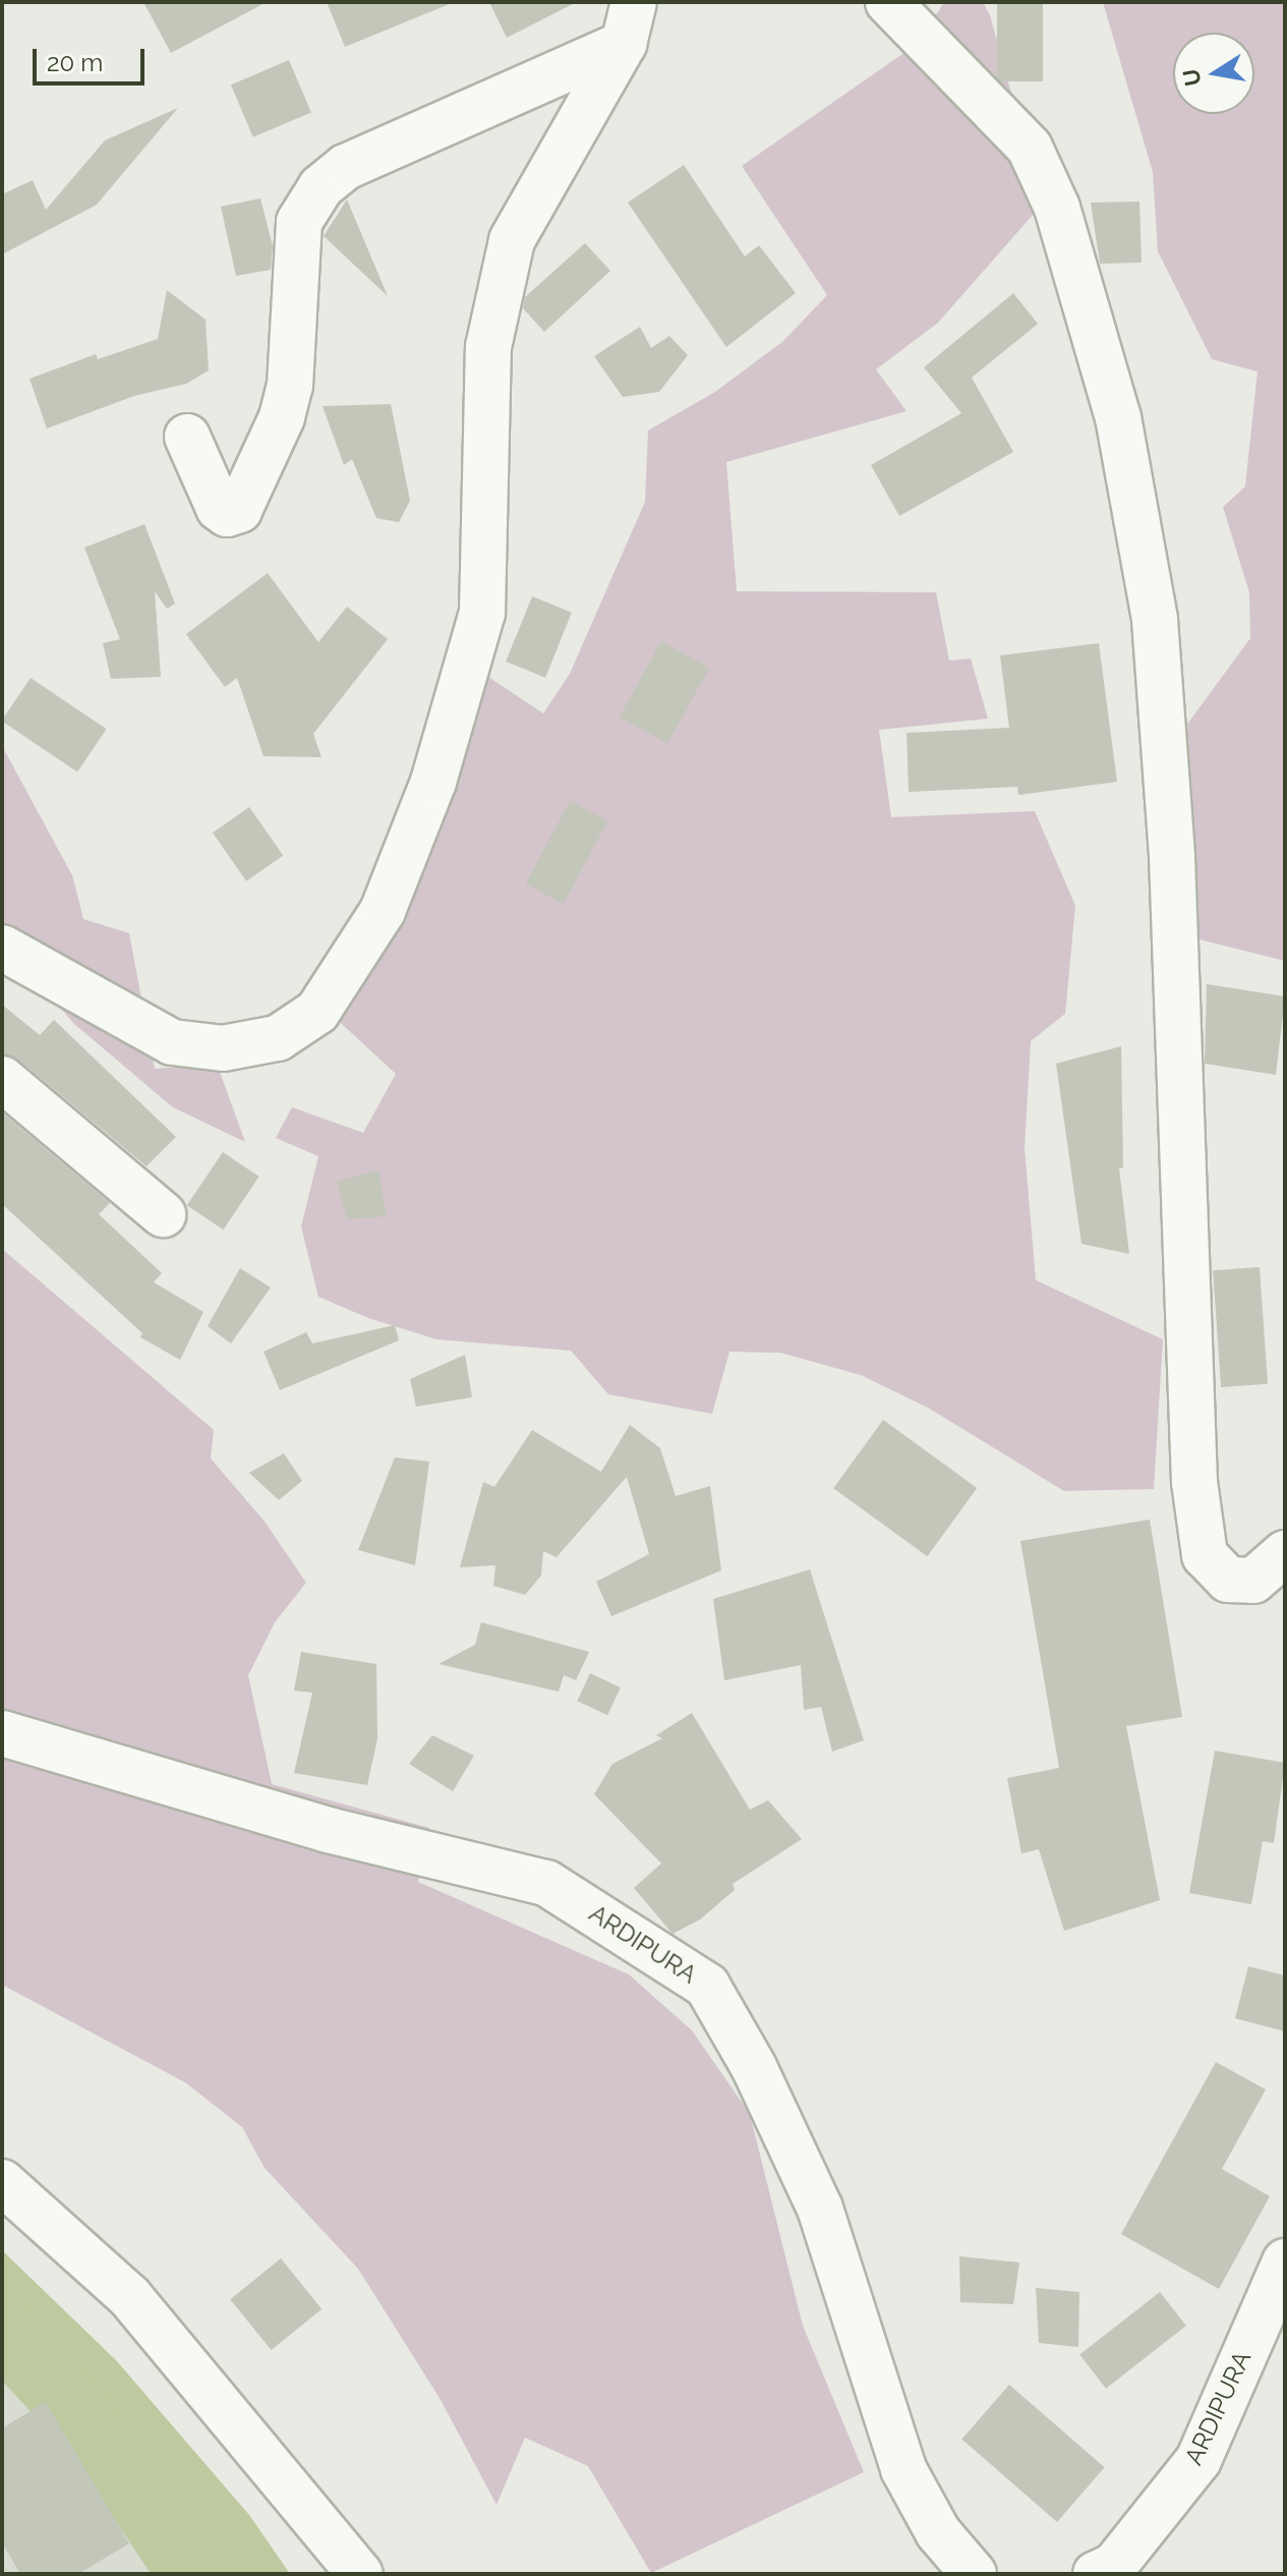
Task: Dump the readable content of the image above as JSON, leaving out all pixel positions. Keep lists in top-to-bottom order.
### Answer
{
  "streets": {
    "street": ["ARDIPURA"]
  },
  "scale_bar": "20 m",
  "north": "left"
}
